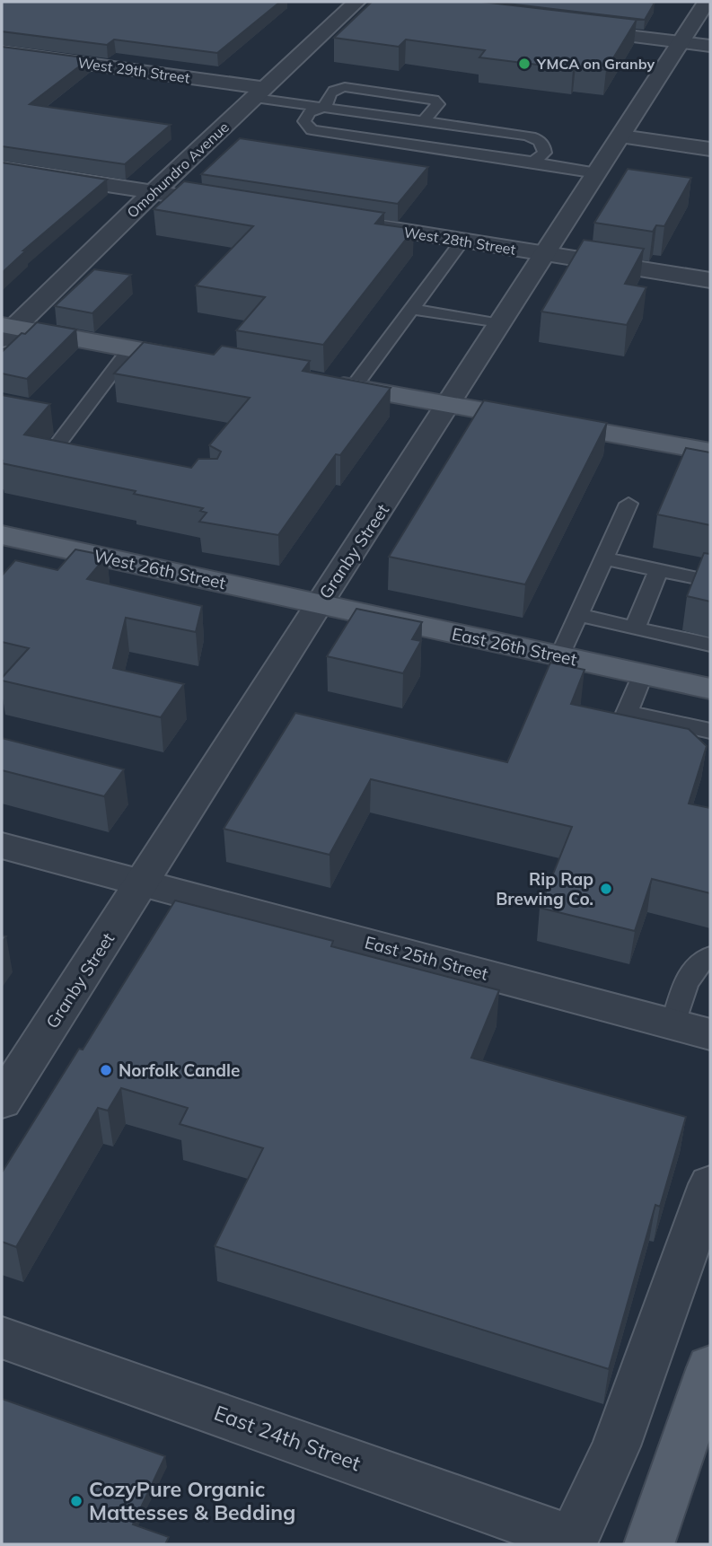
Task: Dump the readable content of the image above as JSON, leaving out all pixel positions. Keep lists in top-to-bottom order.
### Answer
{
  "streets": {
    "main road": ["West 26th Street", "East 26th Street"],
    "street": [
      "West 29th Street",
      "Omohundro Avenue",
      "West 28th Street",
      "Granby Street",
      "East 25th Street",
      "East 24th Street"
    ]
  },
  "crossings": [
    ["West 29th Street", "Omohundro Avenue"],
    ["West 28th Street", "Granby Street"],
    ["Granby Street", "West 26th Street"],
    ["Granby Street", "East 26th Street"],
    ["Granby Street", "East 25th Street"],
    ["West 26th Street", "East 26th Street"]
  ],
  "places": [
    "YMCA on Granby",
    "Rip Rap Brewing Co.",
    "Norfolk Candle",
    "CozyPure Organic Mattesses & Bedding"
  ]
}
